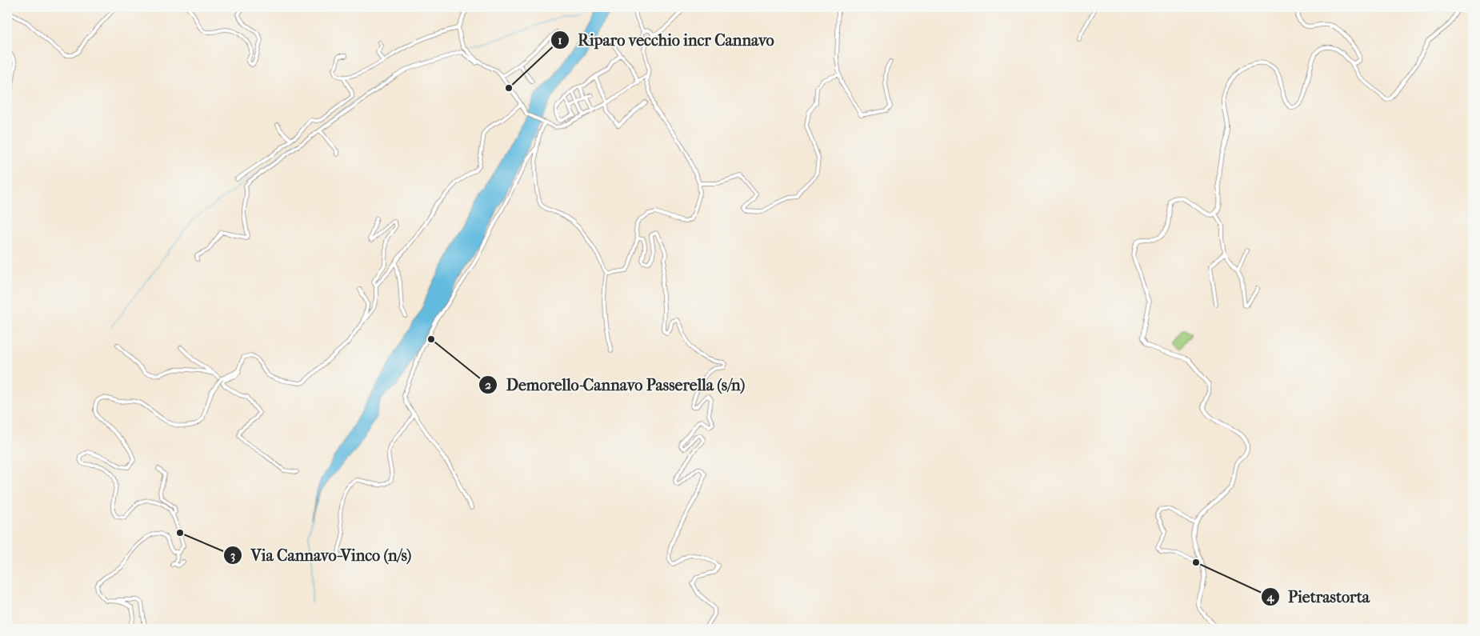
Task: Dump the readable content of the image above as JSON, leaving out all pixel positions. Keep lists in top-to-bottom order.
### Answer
{
  "places": [
    "Riparo vecchio incr Cannavo",
    "Demorello-Cannavo Passerella (s/n)",
    "Via Cannavo-Vinco (n/s)",
    "Pietrastorta"
  ]
}
